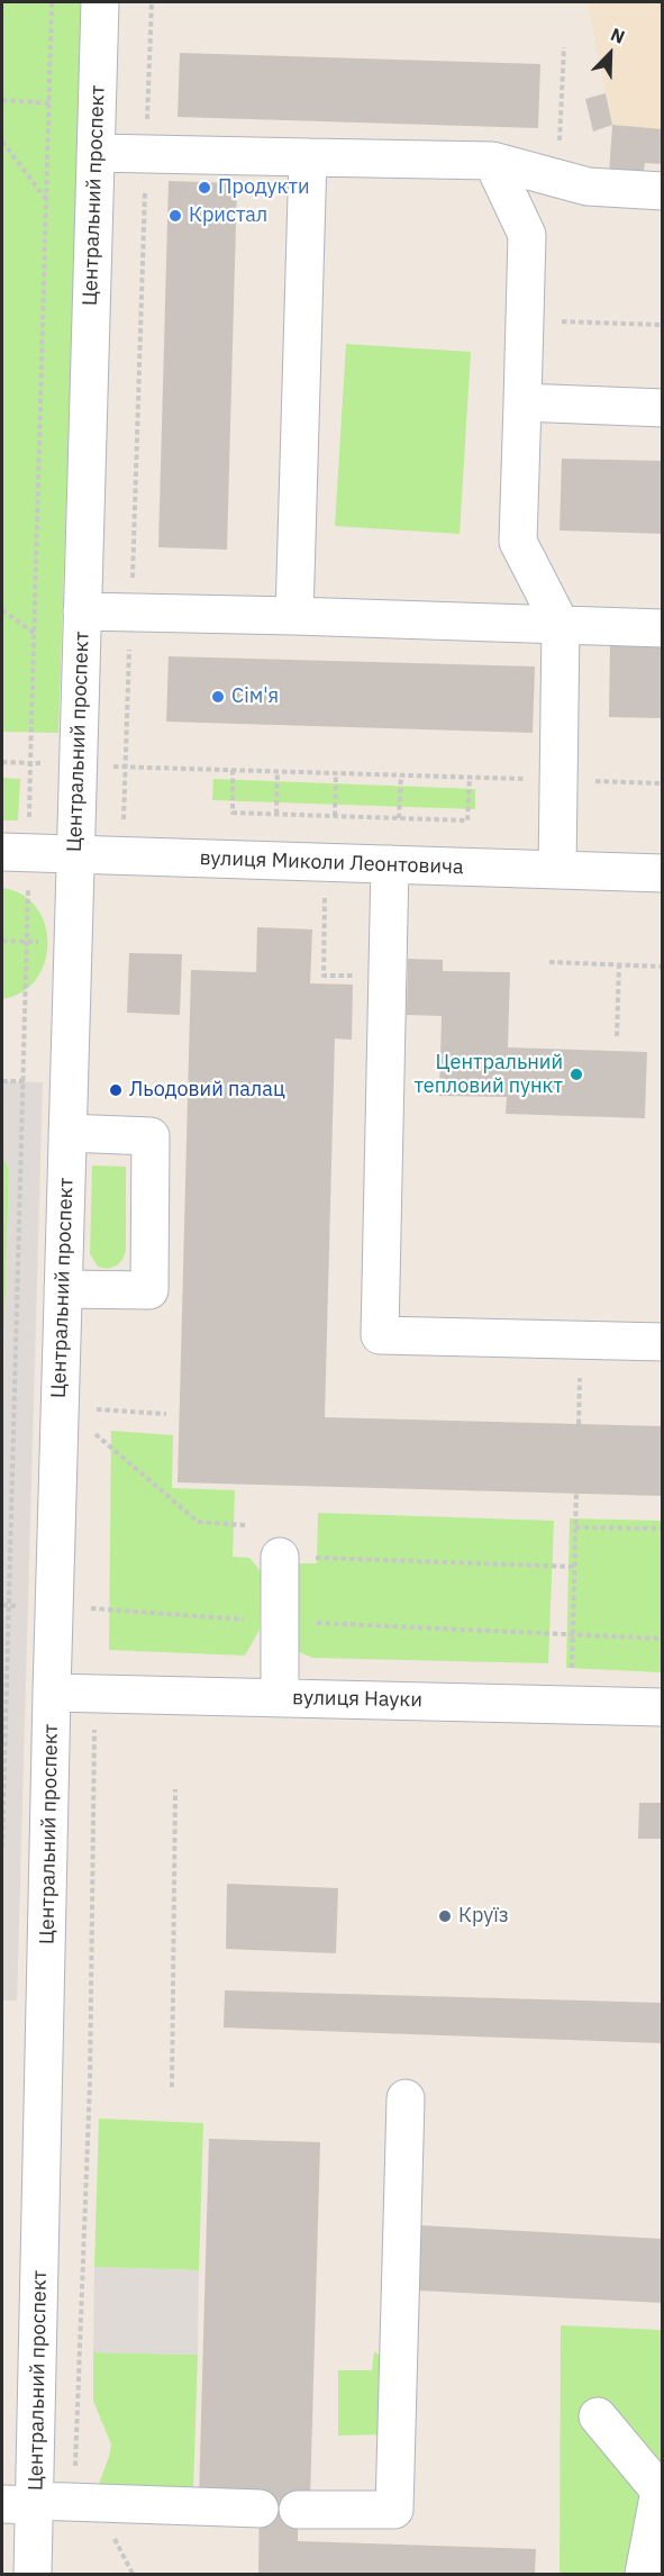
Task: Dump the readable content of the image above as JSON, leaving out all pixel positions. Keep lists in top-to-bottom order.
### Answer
{
  "streets": {
    "street": ["Центральний проспект", "вулиця Миколи Леонтовича", "вулиця Науки"]
  },
  "crossings": [
    ["Центральний проспект", "вулиця Миколи Леонтовича"],
    ["Центральний проспект", "вулиця Науки"]
  ],
  "places": [
    "Продукти",
    "Кристал",
    "Сім'я",
    "Центральний тепловий пункт",
    "Льодовий палац",
    "Круїз"
  ],
  "north": "top right"
}
